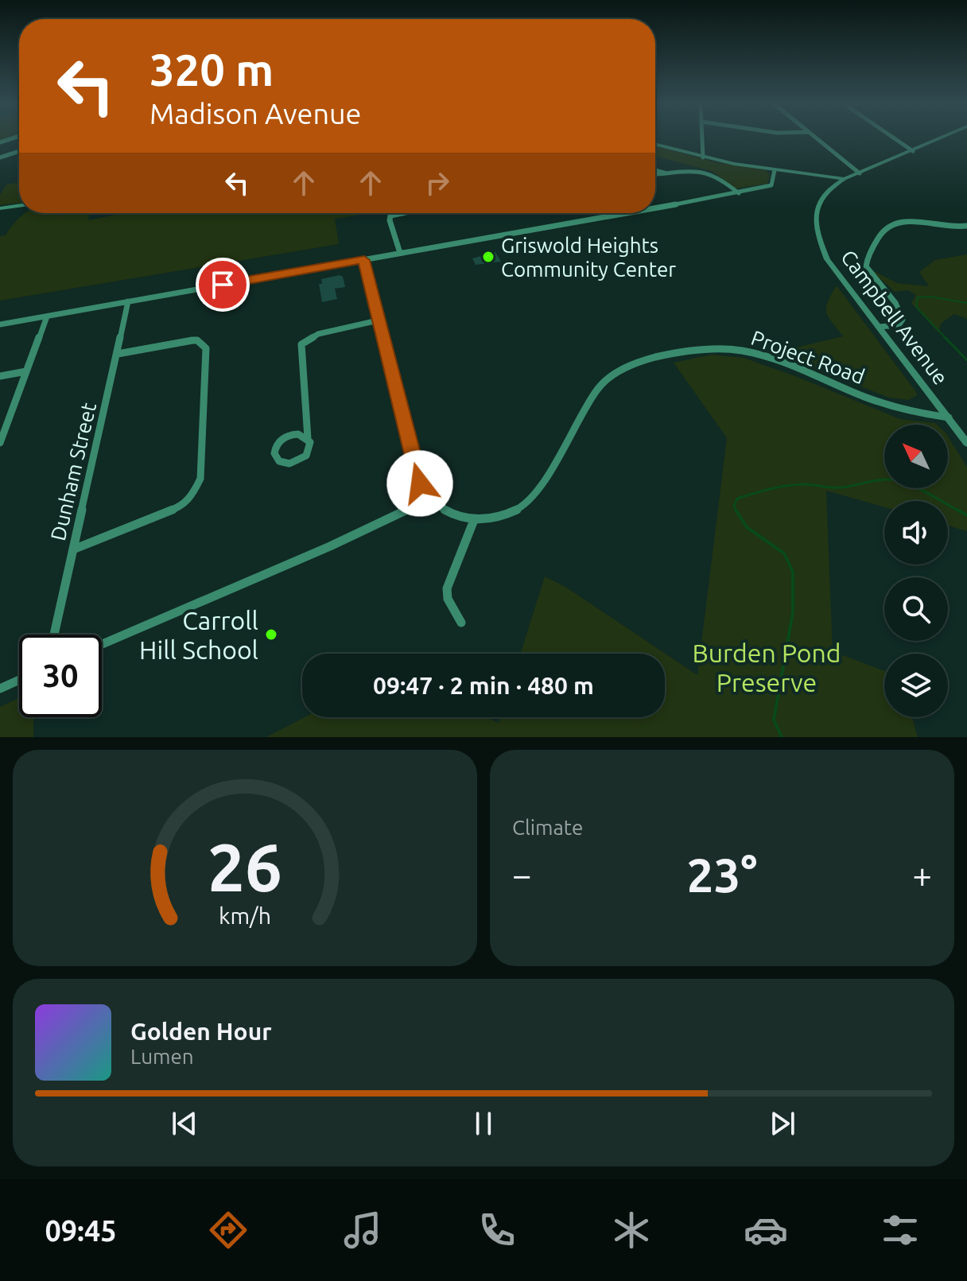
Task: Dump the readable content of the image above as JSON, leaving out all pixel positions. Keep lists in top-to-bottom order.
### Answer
{
  "streets": {
    "street": ["Campbell Avenue", "Project Road", "Dunham Street"]
  },
  "crossings": [
    ["Campbell Avenue", "Project Road"]
  ],
  "parks": ["Burden Pond Preserve"],
  "places": ["Griswold Heights Community Center", "Carroll Hill School"],
  "north": "top left",
  "page": {
    "turn": ["320 m", "Madison Avenue"],
    "limit": "30",
    "trip": "09:47 · 2 min · 480 m",
    "tile": "Climate",
    "heat": ["−", "23°", "+"],
    "song": ["Golden Hour", "Lumen"],
    "tabs": "09:45",
    "gauge": ["26", "km/h"]
  }
}
